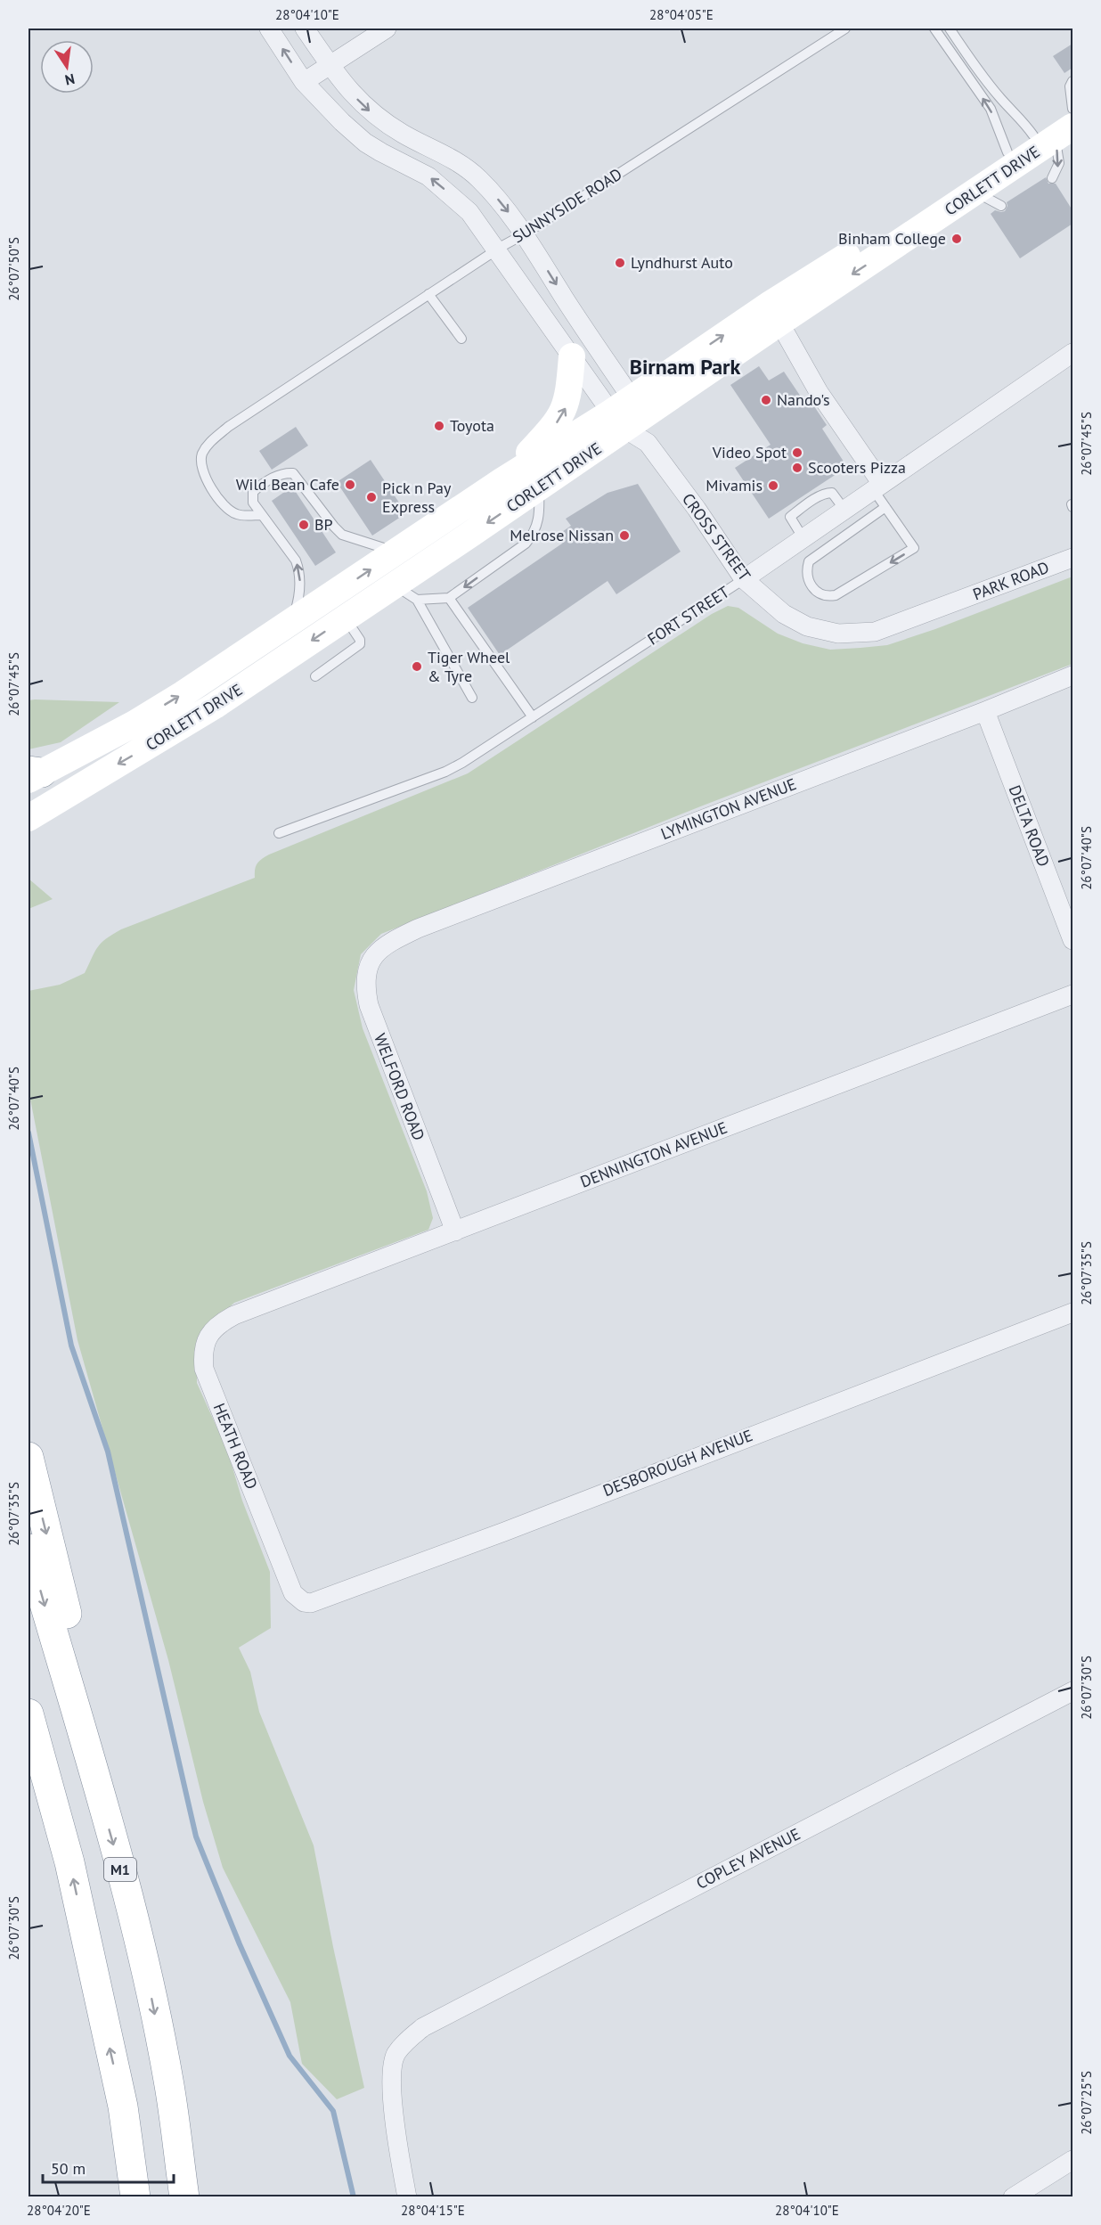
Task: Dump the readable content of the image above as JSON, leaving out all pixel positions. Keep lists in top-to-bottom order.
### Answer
{
  "streets": {
    "highway": ["M1"],
    "main road": ["CORLETT DRIVE"],
    "street": [
      "CROSS STREET",
      "PARK ROAD",
      "FORT STREET",
      "LYMINGTON AVENUE",
      "DELTA ROAD",
      "WELFORD ROAD",
      "DENNINGTON AVENUE",
      "HEATH ROAD",
      "DESBOROUGH AVENUE",
      "COPLEY AVENUE"
    ],
    "lane": ["SUNNYSIDE ROAD"]
  },
  "crossings": [
    ["CORLETT DRIVE", "CROSS STREET"],
    ["SUNNYSIDE ROAD", "CROSS STREET"],
    ["CROSS STREET", "PARK ROAD"],
    ["CROSS STREET", "FORT STREET"],
    ["LYMINGTON AVENUE", "DELTA ROAD"],
    ["LYMINGTON AVENUE", "WELFORD ROAD"],
    ["WELFORD ROAD", "DENNINGTON AVENUE"],
    ["DENNINGTON AVENUE", "HEATH ROAD"],
    ["HEATH ROAD", "DESBOROUGH AVENUE"]
  ],
  "districts": ["Birnam Park"],
  "places": [
    "Binham College",
    "Lyndhurst Auto",
    "Nando's",
    "Toyota",
    "Video Spot",
    "Scooters Pizza",
    "Wild Bean Cafe",
    "Mivamis",
    "Pick n Pay Express",
    "BP",
    "Melrose Nissan",
    "Tiger Wheel & Tyre"
  ],
  "scale_bar": "50 m",
  "north": "bottom",
  "coordinates": [
    "28°04'10\"E",
    "28°04'05\"E",
    "26°07'50\"S",
    "26°07'45\"S",
    "26°07'40\"S",
    "26°07'35\"S",
    "26°07'30\"S",
    "26°07'25\"S",
    "28°04'20\"E",
    "28°04'15\"E"
  ]
}
